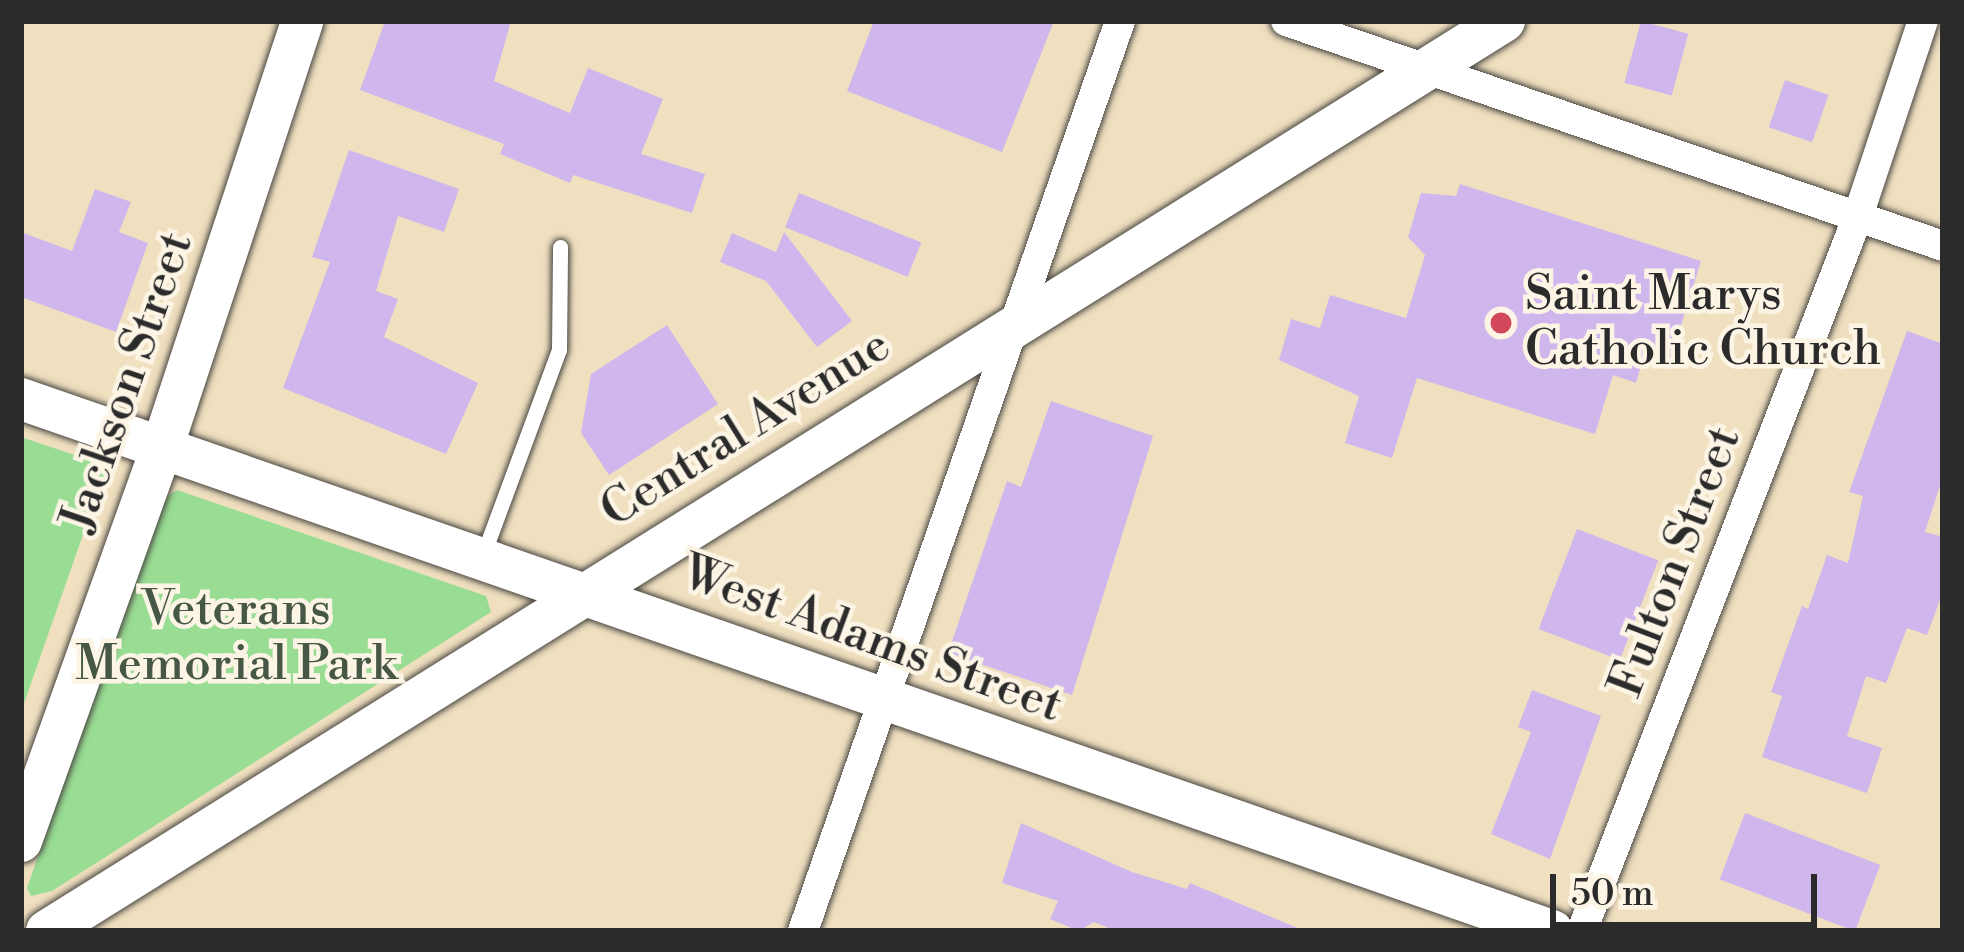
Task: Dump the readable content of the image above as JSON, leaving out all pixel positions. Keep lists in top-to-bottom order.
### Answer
{
  "streets": {
    "street": [
      "Jackson Street",
      "Central Avenue",
      "Fulton Street",
      "West Adams Street"
    ]
  },
  "crossings": [
    ["Jackson Street", "West Adams Street"],
    ["Central Avenue", "West Adams Street"]
  ],
  "parks": ["Veterans Memorial Park"],
  "places": ["Saint Marys Catholic Church"],
  "scale_bar": "50 m"
}
